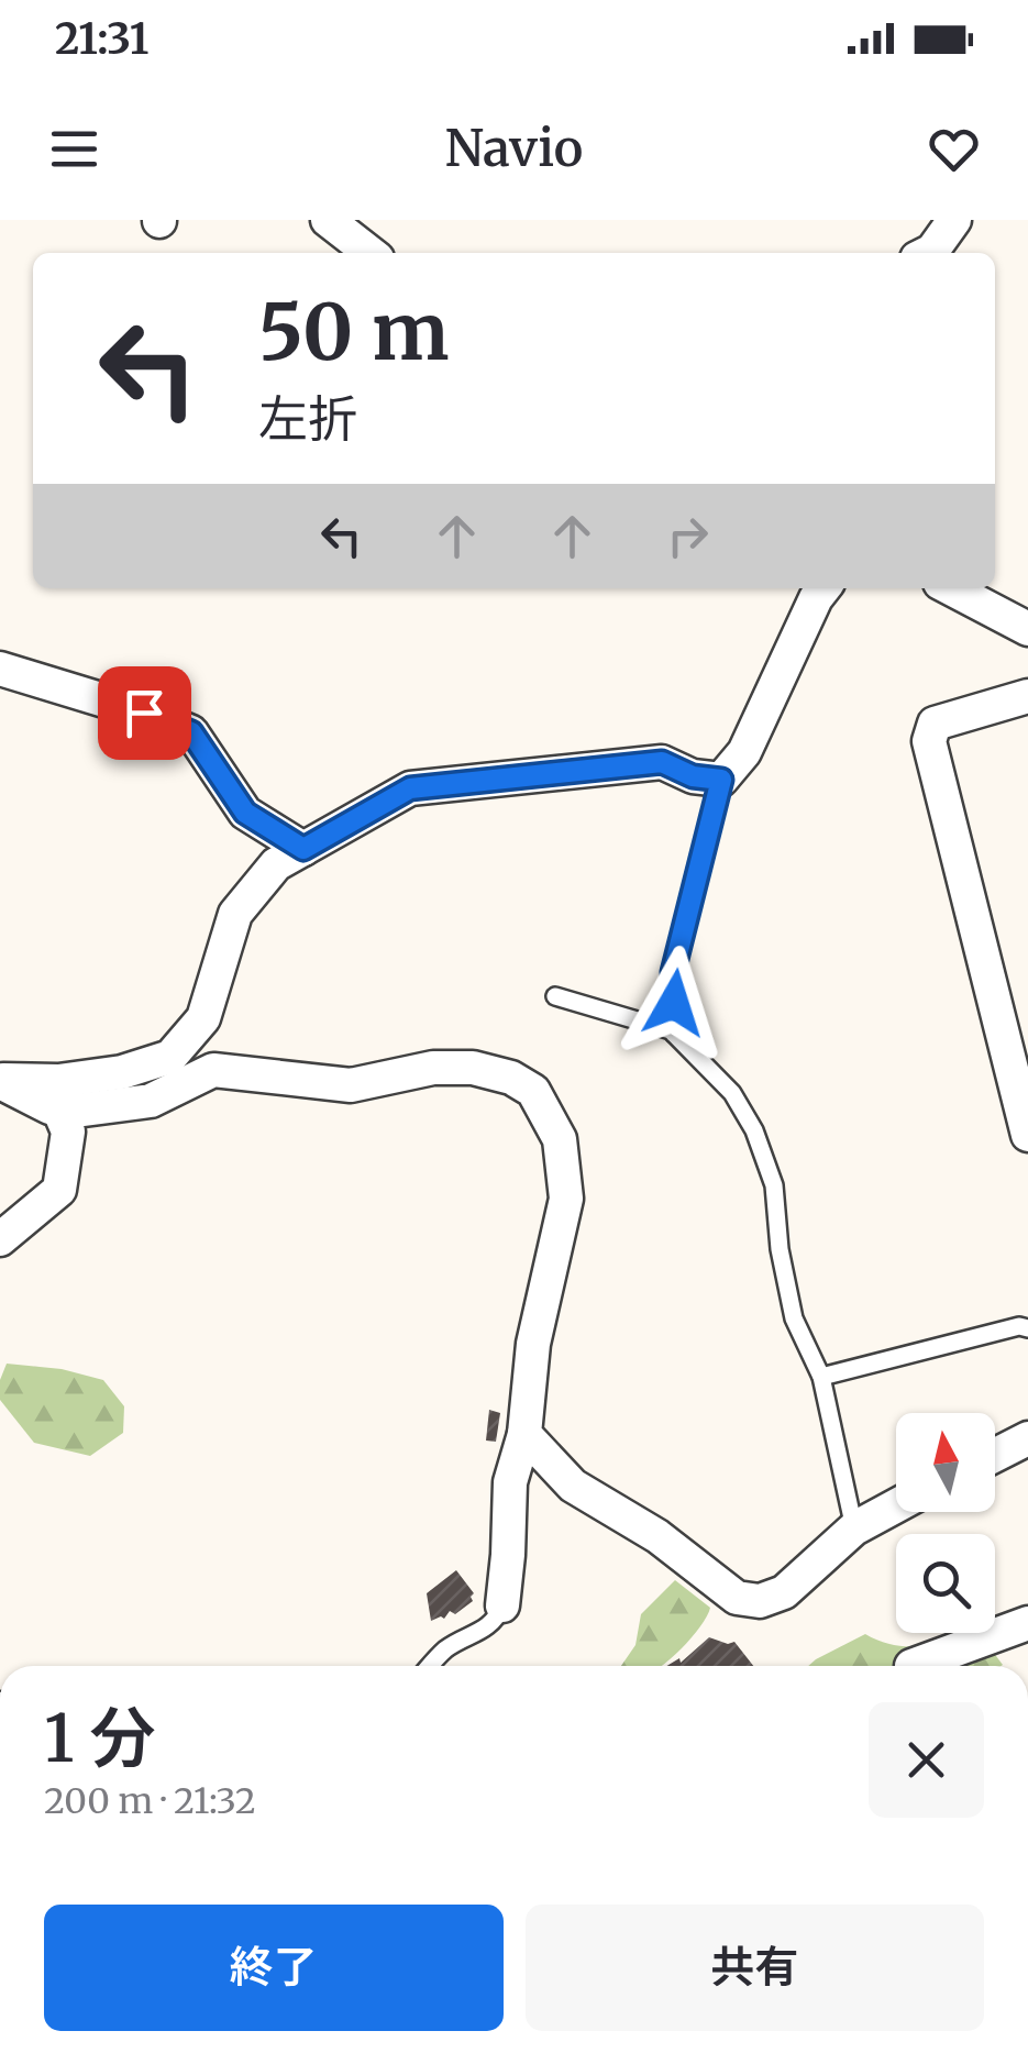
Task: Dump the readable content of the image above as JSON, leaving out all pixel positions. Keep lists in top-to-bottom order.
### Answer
{
  "north": "top",
  "page": {
    "status": "21:31",
    "header": "Navio",
    "turn": ["50 m", "左折"],
    "heading": ["1 分", "200 m · 21:32"],
    "buttons": ["終了", "共有"]
  }
}
